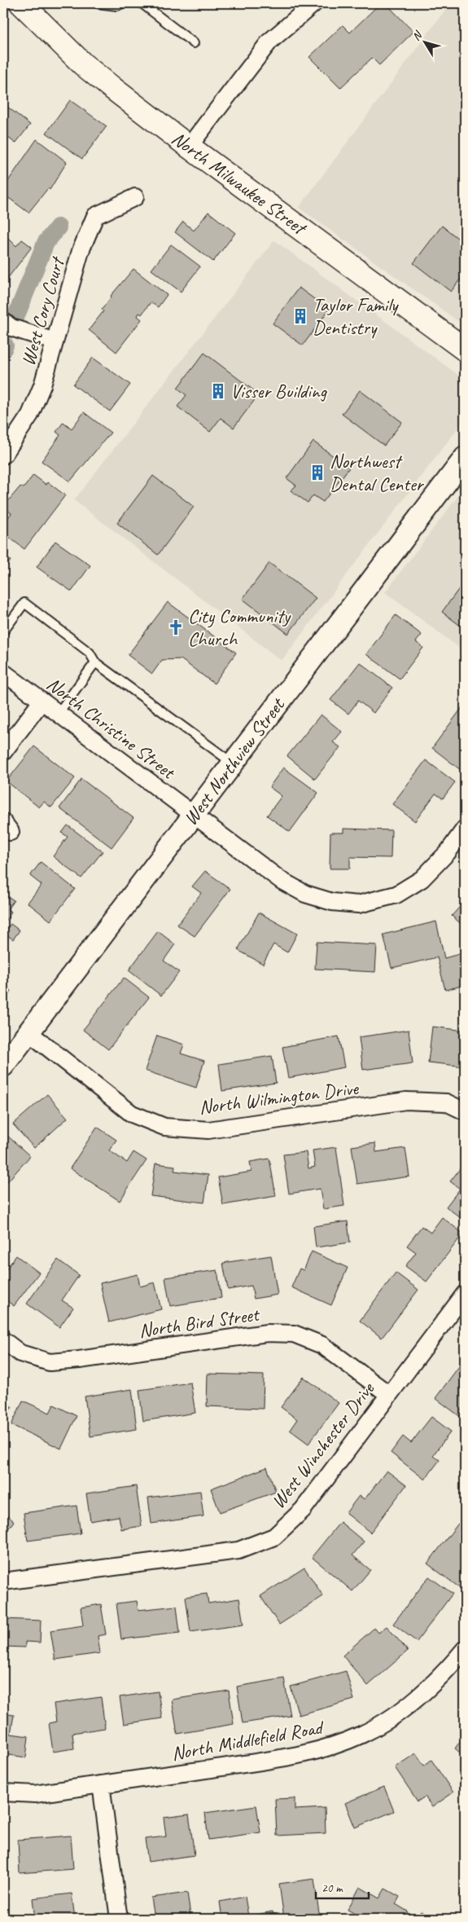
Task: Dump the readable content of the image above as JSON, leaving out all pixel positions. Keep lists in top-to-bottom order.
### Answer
{
  "streets": {
    "main road": ["North Milwaukee Street"],
    "street": [
      "West Cory Court",
      "North Christine Street",
      "West Northview Street",
      "North Wilmington Drive",
      "North Bird Street",
      "West Winchester Drive",
      "North Middlefield Road"
    ]
  },
  "crossings": [
    ["North Christine Street", "West Northview Street"],
    ["West Northview Street", "North Wilmington Drive"],
    ["North Bird Street", "West Winchester Drive"]
  ],
  "places": {
    "building": ["Taylor Family Dentistry", "Visser Building", "Northwest Dental Center"],
    "church": ["City Community Church"]
  },
  "scale_bar": "20 m",
  "north": "top left"
}
